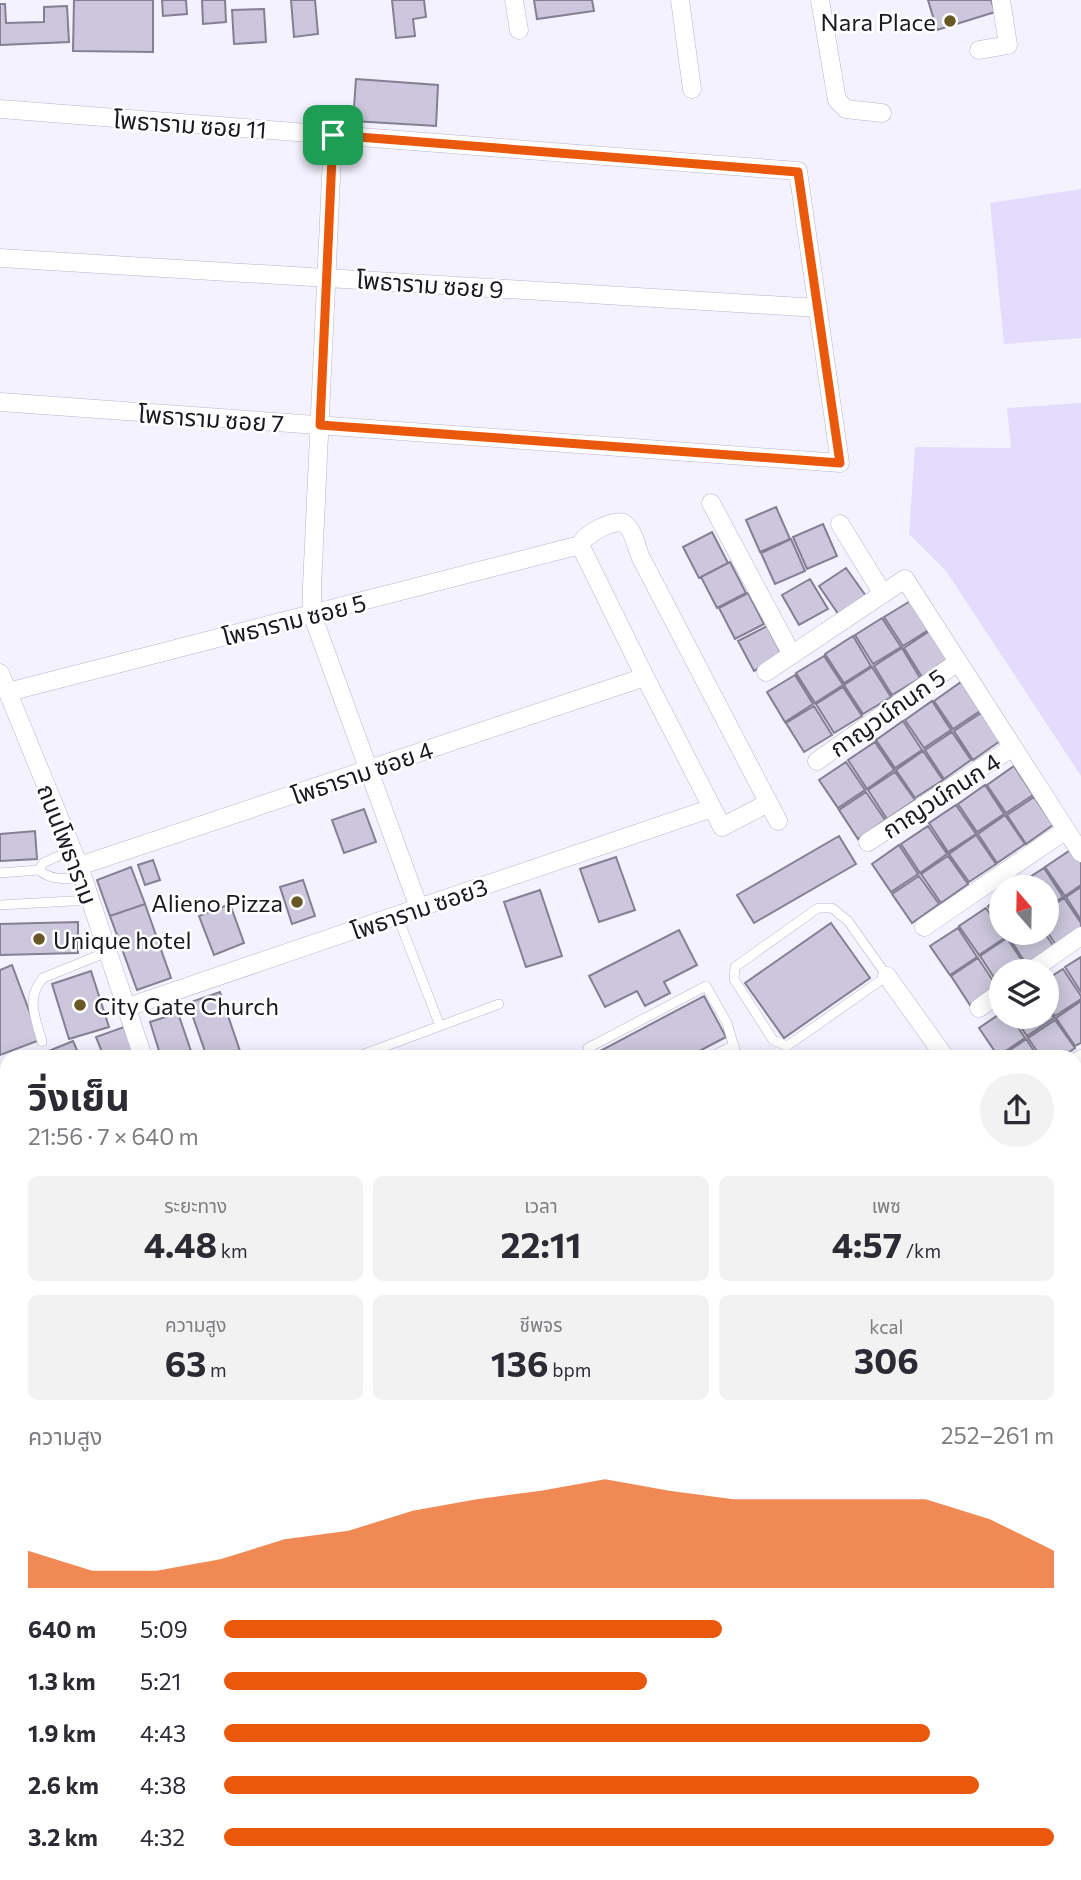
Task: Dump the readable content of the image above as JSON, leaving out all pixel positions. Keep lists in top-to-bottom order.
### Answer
{
  "streets": {
    "street": [
      "โพธาราม ซอย 11",
      "โพธาราม ซอย 9",
      "โพธาราม ซอย 7",
      "โพธาราม ซอย 5",
      "กาญวน์กนก 5",
      "โพธาราม ซอย 4",
      "กาญวน์กนก 4",
      "ถนนโพธาราม",
      "โพธาราม ซอย3"
    ]
  },
  "crossings": [
    ["โพธาราม ซอย 11", "โพธาราม ซอย 9"],
    ["โพธาราม ซอย 11", "โพธาราม ซอย 7"],
    ["โพธาราม ซอย 9", "โพธาราม ซอย 7"],
    ["โพธาราม ซอย 5", "ถนนโพธาราม"],
    ["โพธาราม ซอย 4", "ถนนโพธาราม"],
    ["ถนนโพธาราม", "โพธาราม ซอย3"]
  ],
  "places": [
    "Nara Place",
    "Alieno Pizza",
    "Unique hotel",
    "City Gate Church"
  ],
  "north": "top",
  "page": {
    "heading": ["วิ่งเย็น", "21:56 · 7 × 640 m"],
    "stats": [
      ["ระยะทาง", "4.48 km"],
      ["เวลา", "22:11"],
      ["เพซ", "4:57 /km"],
      ["ความสูง", "63 m"],
      ["ชีพจร", "136 bpm"],
      ["kcal", "306"]
    ],
    "chart": ["ความสูง", "252–261 m"],
    "list": [
      {
        "name": "640 m",
        "note": "5:09"
      },
      {
        "name": "1.3 km",
        "note": "5:21"
      },
      {
        "name": "1.9 km",
        "note": "4:43"
      },
      {
        "name": "2.6 km",
        "note": "4:38"
      },
      {
        "name": "3.2 km",
        "note": "4:32"
      }
    ]
  }
}
